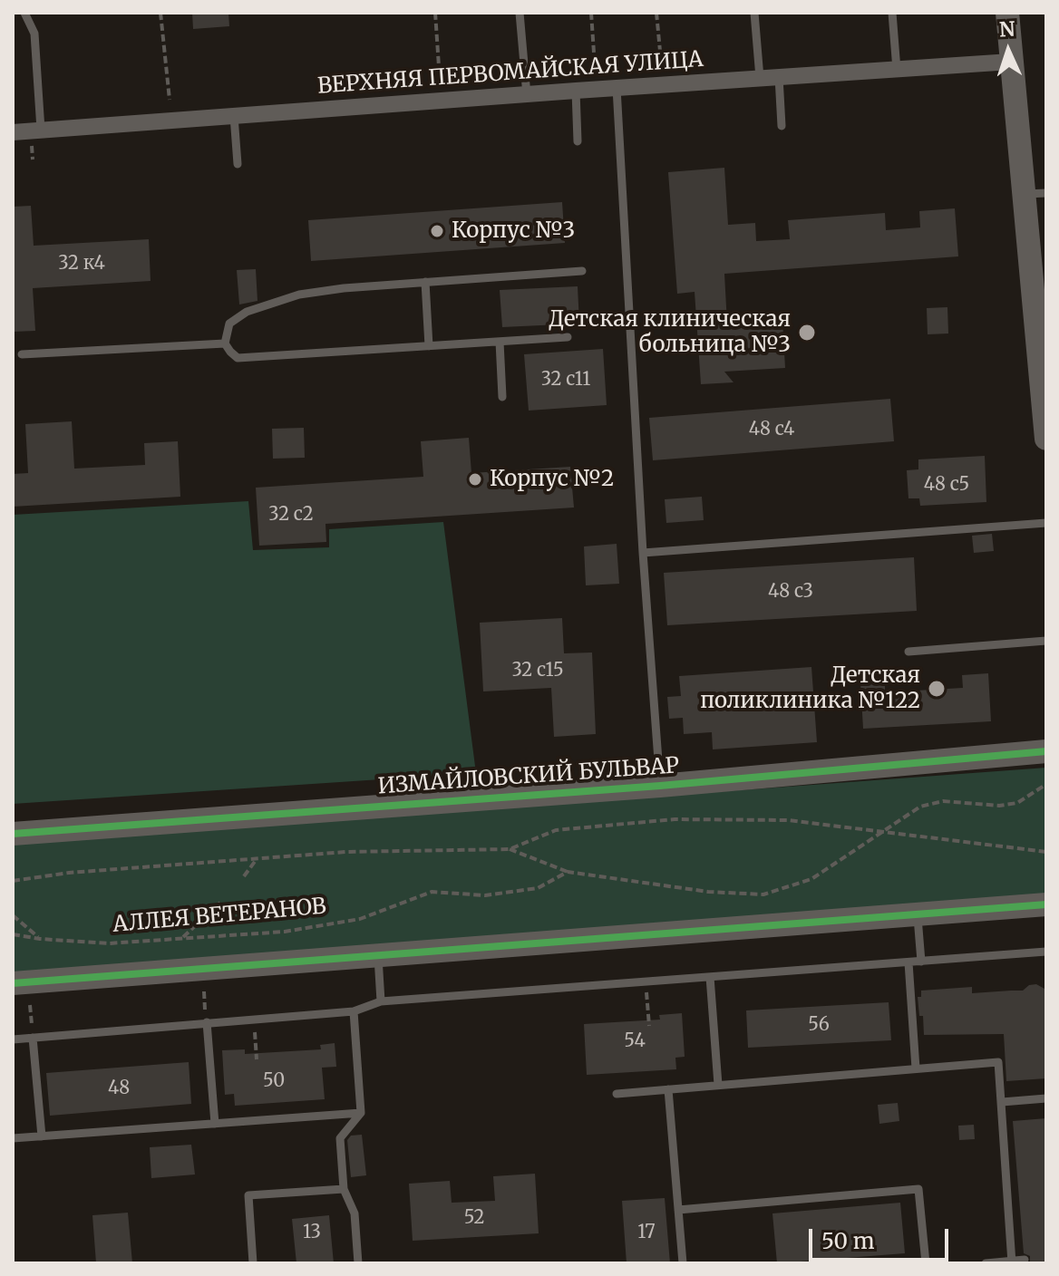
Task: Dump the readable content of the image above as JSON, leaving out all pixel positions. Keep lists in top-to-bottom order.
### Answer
{
  "streets": {
    "street": ["ВЕРХНЯЯ ПЕРВОМАЙСКАЯ УЛИЦА", "ИЗМАЙЛОВСКИЙ БУЛЬВАР"],
    "path": ["АЛЛЕЯ ВЕТЕРАНОВ"]
  },
  "places": [
    "Корпус №3",
    "Детская клиническая больница №3",
    "Корпус №2",
    "Детская поликлиника №122"
  ],
  "house_numbers": [
    "32 к4",
    "32 с11",
    "48 с4",
    "48 с5",
    "32 с2",
    "48 с3",
    "32 с15",
    "56",
    "54",
    "50",
    "48",
    "52",
    "13",
    "17"
  ],
  "scale_bar": "50 m",
  "north": "top"
}
